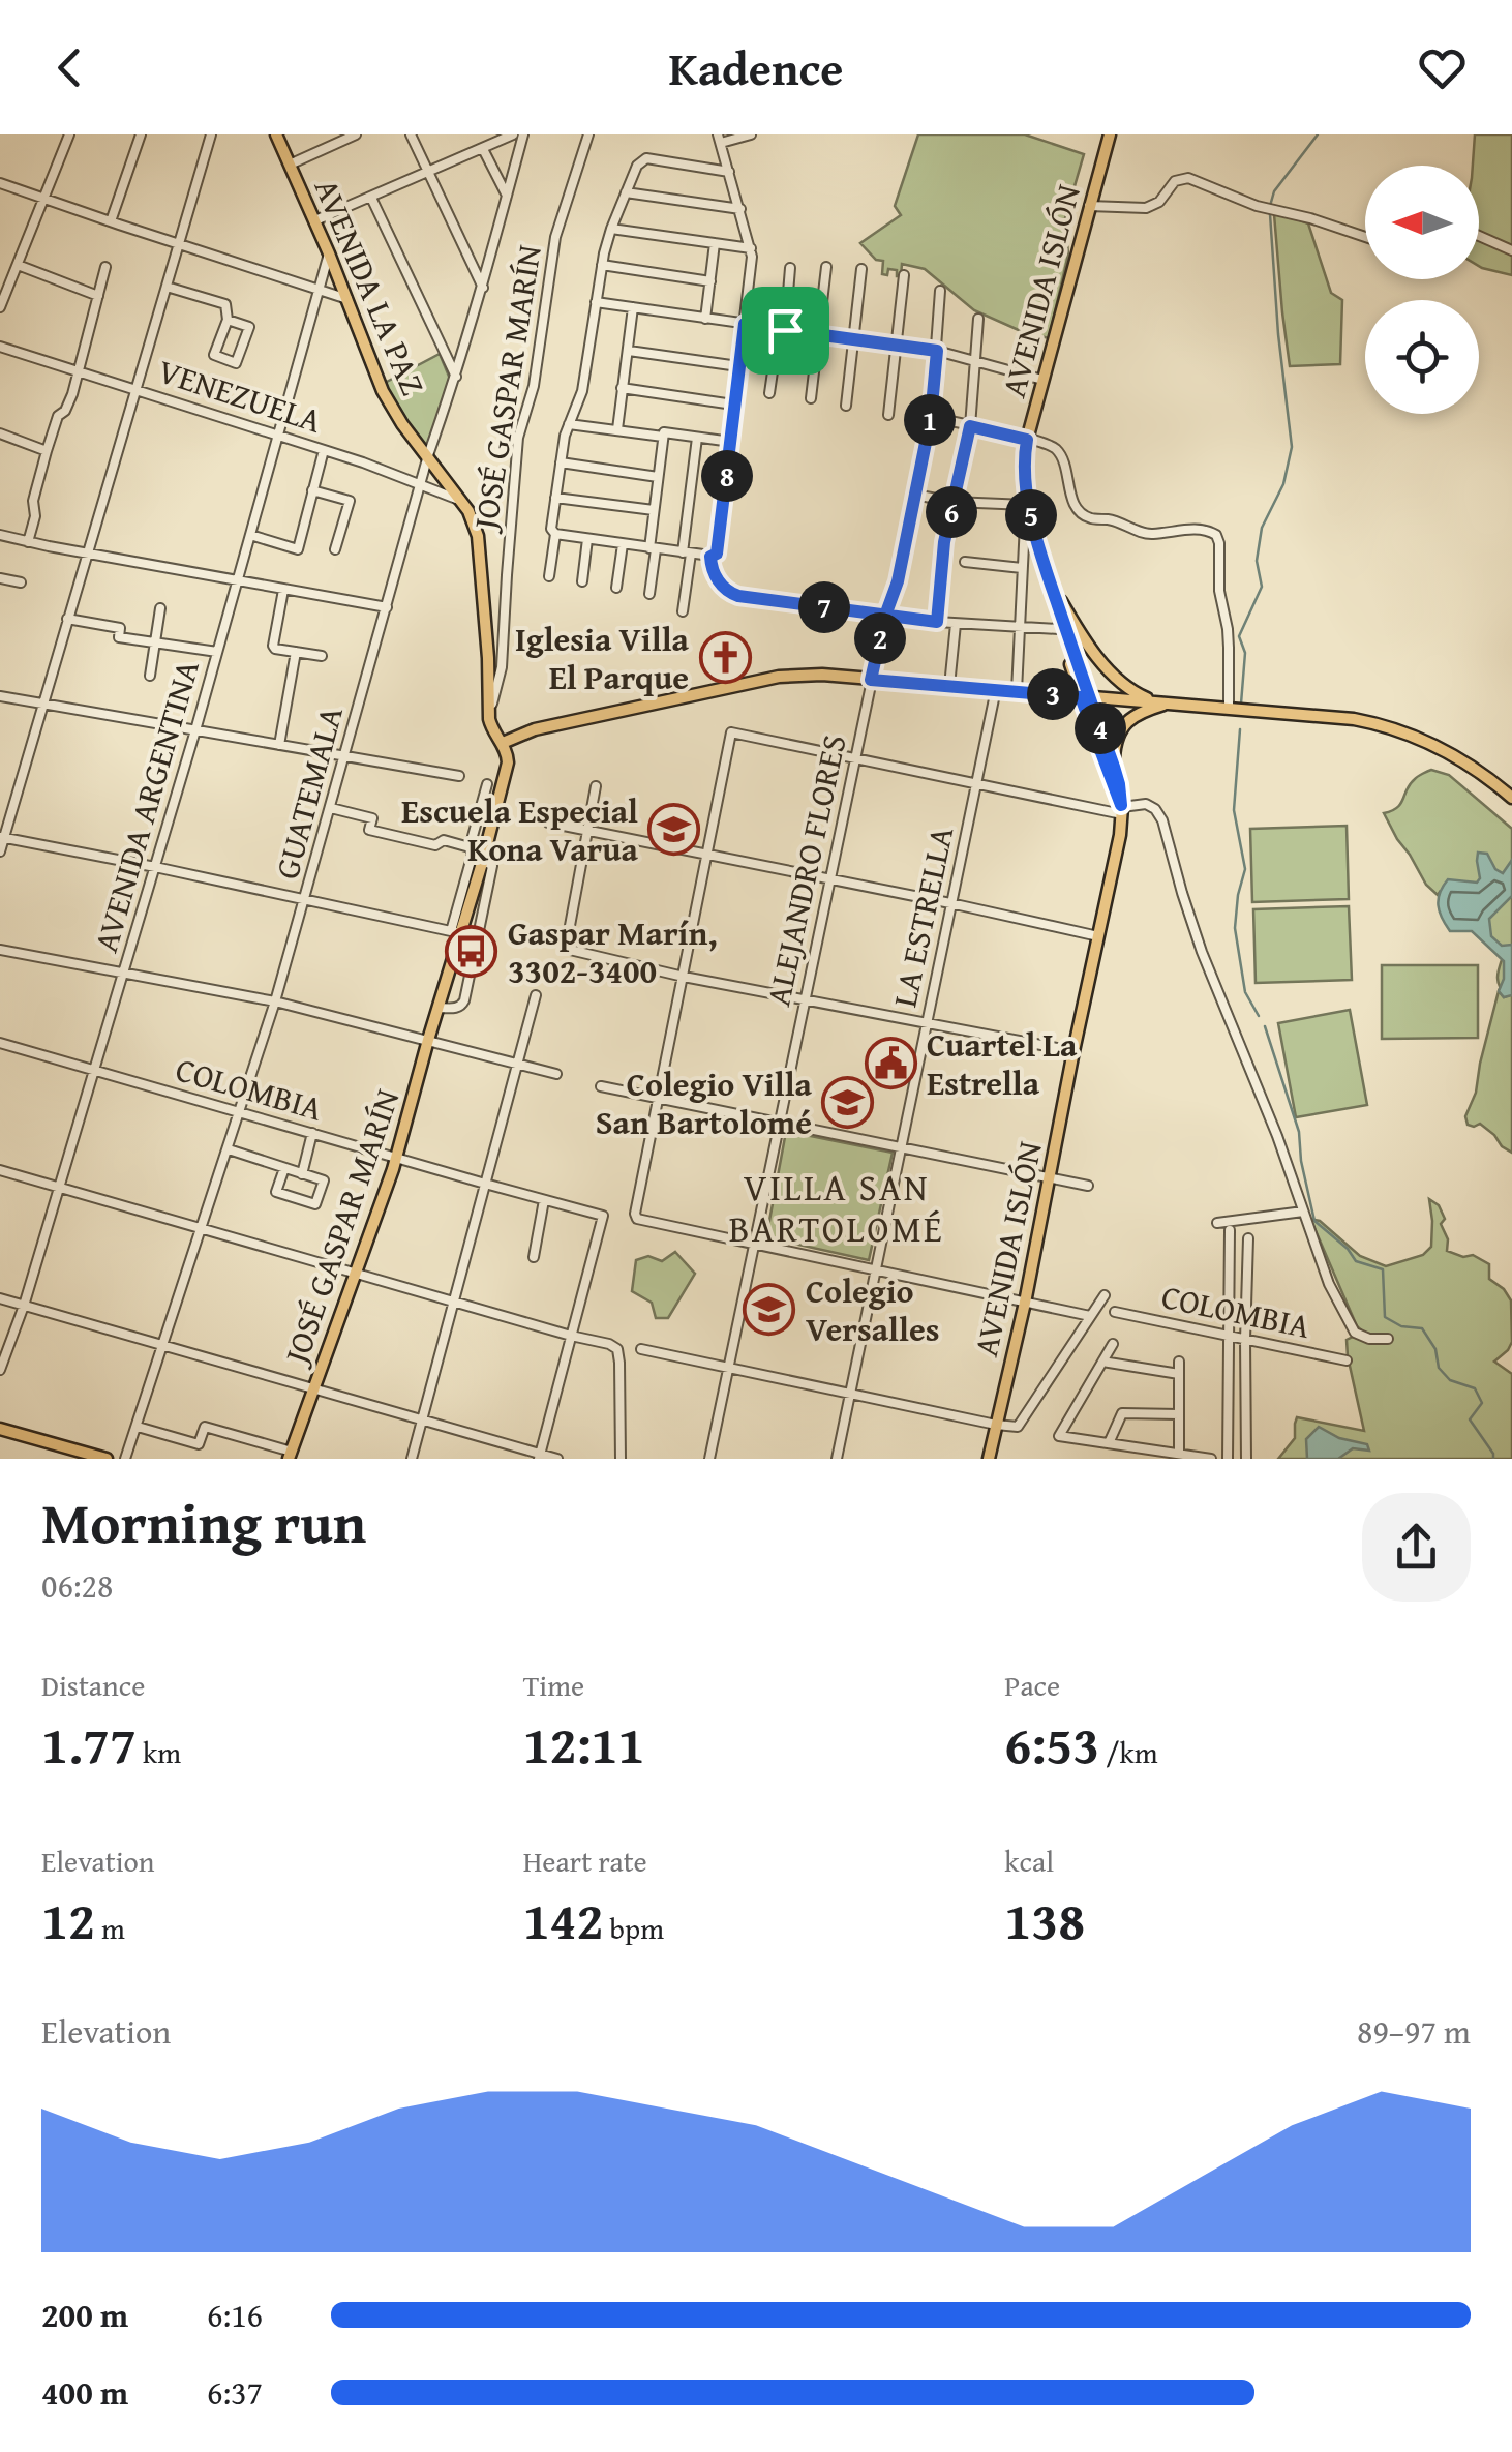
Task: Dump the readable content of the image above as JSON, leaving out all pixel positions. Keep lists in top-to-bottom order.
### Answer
{
  "streets": {
    "main road": ["AVENIDA LA PAZ", "AVENIDA ISLÓN", "JOSÉ GASPAR MARÍN"],
    "street": [
      "VENEZUELA",
      "GUATEMALA",
      "AVENIDA ARGENTINA",
      "ALEJANDRO FLORES",
      "LA ESTRELLA",
      "COLOMBIA"
    ]
  },
  "crossings": [
    ["AVENIDA LA PAZ", "JOSÉ GASPAR MARÍN"],
    ["AVENIDA LA PAZ", "VENEZUELA"],
    ["AVENIDA LA PAZ", "GUATEMALA"],
    ["AVENIDA LA PAZ", "AVENIDA ARGENTINA"],
    ["JOSÉ GASPAR MARÍN", "COLOMBIA"],
    ["VENEZUELA", "GUATEMALA"],
    ["VENEZUELA", "AVENIDA ARGENTINA"],
    ["GUATEMALA", "COLOMBIA"],
    ["AVENIDA ARGENTINA", "COLOMBIA"]
  ],
  "districts": ["VILLA SAN BARTOLOMÉ"],
  "places": {
    "church": ["Iglesia Villa El Parque"],
    "school or university": ["Escuela Especial Kona Varua", "Colegio Villa San Bartolomé", "Colegio Versalles"],
    "bus stop": ["Gaspar Marín, 3302-3400"],
    "public building": ["Cuartel La Estrella"]
  },
  "north": "left",
  "page": {
    "header": "Kadence",
    "pins": [
      "1",
      "8",
      "6",
      "5",
      "7",
      "2",
      "3",
      "4"
    ],
    "heading": ["Morning run", "06:28"],
    "stats": [
      ["Distance", "1.77 km"],
      ["Time", "12:11"],
      ["Pace", "6:53 /km"],
      ["Elevation", "12 m"],
      ["Heart rate", "142 bpm"],
      ["kcal", "138"]
    ],
    "chart": ["Elevation", "89–97 m"],
    "list": [
      {
        "name": "200 m",
        "note": "6:16"
      },
      {
        "name": "400 m",
        "note": "6:37"
      }
    ]
  }
}
